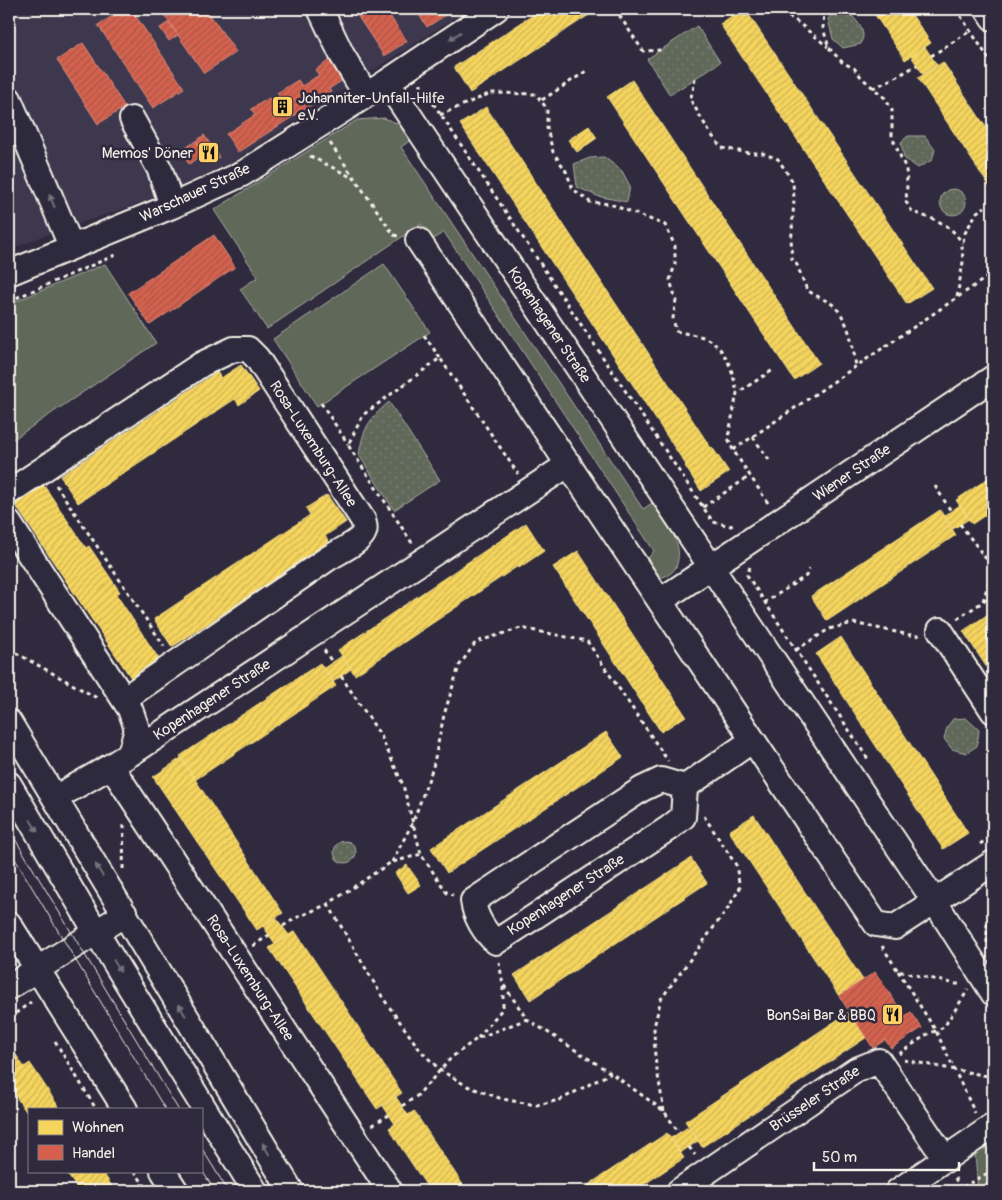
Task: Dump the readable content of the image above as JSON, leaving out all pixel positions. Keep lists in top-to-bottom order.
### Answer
{
  "streets": {
    "street": [
      "Warschauer Straße",
      "Kopenhagener Straße",
      "Rosa-Luxemburg-Allee",
      "Wiener Straße",
      "Brüsseler Straße"
    ]
  },
  "crossings": [
    ["Warschauer Straße", "Kopenhagener Straße"],
    ["Kopenhagener Straße", "Rosa-Luxemburg-Allee"],
    ["Kopenhagener Straße", "Wiener Straße"]
  ],
  "places": {
    "building": ["Johanniter-Unfall-Hilfe e.V."],
    "restaurant": ["Memos' Döner", "BonSai Bar & BBQ"]
  },
  "legend": ["Wohnen", "Handel"],
  "scale_bar": "50 m"
}
